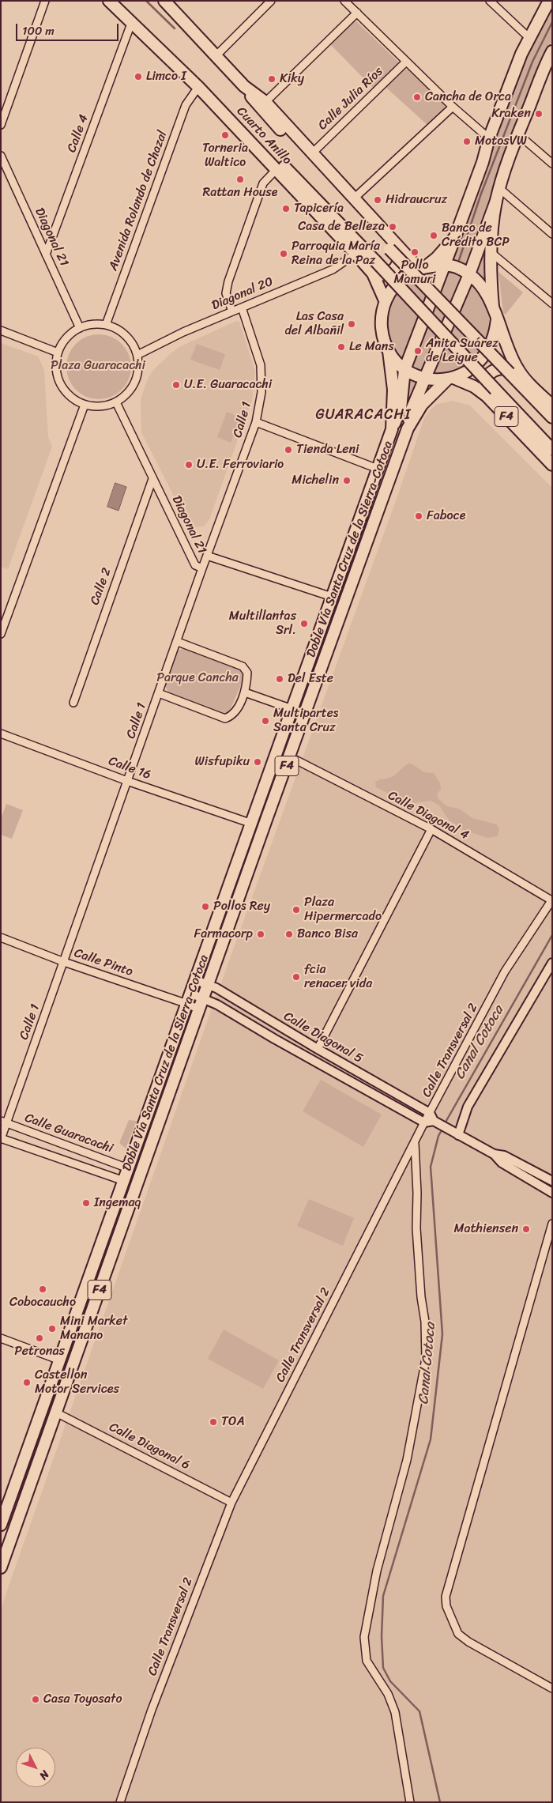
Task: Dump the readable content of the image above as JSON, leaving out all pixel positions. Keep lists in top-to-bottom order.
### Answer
{
  "streets": {
    "main road": ["Cuarto Anillo", "F4", "Doble Vía Santa Cruz de la Sierra-Cotoca"],
    "street": [
      "Calle Julia Ríos",
      "Calle 4",
      "Avenida Rolando de Chazal",
      "Diagonal 21",
      "Diagonal 20",
      "Calle 1",
      "Calle 2",
      "Calle 16",
      "Calle Diagonal 4",
      "Calle Pinto",
      "Calle Diagonal 5",
      "Calle Transversal 2",
      "Calle Guaracachi",
      "Calle Diagonal 6"
    ]
  },
  "crossings": [
    ["Calle Julia Ríos", "Cuarto Anillo"],
    ["Calle 4", "Cuarto Anillo"],
    ["Calle 4", "Diagonal 21"],
    ["Cuarto Anillo", "Avenida Rolando de Chazal"],
    ["Cuarto Anillo", "Diagonal 20"],
    ["Cuarto Anillo", "F4"],
    ["Avenida Rolando de Chazal", "Diagonal 21"],
    ["Avenida Rolando de Chazal", "Diagonal 20"],
    ["Diagonal 21", "Diagonal 20"],
    ["Diagonal 21", "Calle 1"],
    ["Diagonal 21", "Calle 2"],
    ["Diagonal 20", "Calle 1"],
    ["F4", "Doble Vía Santa Cruz de la Sierra-Cotoca"],
    ["Calle 1", "Calle 16"],
    ["Calle 1", "Calle Pinto"],
    ["Calle 1", "Calle Guaracachi"],
    ["Doble Vía Santa Cruz de la Sierra-Cotoca", "Calle 16"],
    ["Doble Vía Santa Cruz de la Sierra-Cotoca", "Calle Diagonal 4"],
    ["Doble Vía Santa Cruz de la Sierra-Cotoca", "Calle Pinto"],
    ["Doble Vía Santa Cruz de la Sierra-Cotoca", "Calle Diagonal 5"],
    ["Doble Vía Santa Cruz de la Sierra-Cotoca", "Calle Guaracachi"],
    ["Doble Vía Santa Cruz de la Sierra-Cotoca", "Calle Diagonal 6"],
    ["Calle Diagonal 4", "Calle Transversal 2"],
    ["Calle Pinto", "Calle Diagonal 5"],
    ["Calle Diagonal 5", "Calle Transversal 2"],
    ["Calle Transversal 2", "Calle Diagonal 6"]
  ],
  "districts": ["GUARACACHI"],
  "water": ["Canal Cotoca"],
  "parks": ["Plaza Guaracachi", "Parque Cancha"],
  "places": [
    "Limco I",
    "Kiky",
    "Cancha de Orca",
    "Kraken",
    "Torneria Waltico",
    "MotosVW",
    "Rattan House",
    "Hidraucruz",
    "Tapicería",
    "Casa de Belleza",
    "Banco de Crédito BCP",
    "Pollo Mamuri",
    "Parroquia María Reina de la Paz",
    "Las Casa del Albañil",
    "Le Mans",
    "Anita Suárez de Leigue",
    "U.E. Guaracachi",
    "Tienda Leni",
    "U.E. Ferroviario",
    "Michelin",
    "Faboce",
    "Multillantas Srl.",
    "Del Este",
    "Multipartes Santa Cruz",
    "Wisfupiku",
    "Pollos Rey",
    "Plaza Hipermercado",
    "Farmacorp",
    "Banco Bisa",
    "fcia renacer vida",
    "Ingemaq",
    "Mathiensen",
    "Cobocaucho",
    "Mini Market Manano",
    "Petronas",
    "Castellon Motor Services",
    "TOA",
    "Casa Toyosato"
  ],
  "scale_bar": "100 m",
  "north": "bottom right"
}
